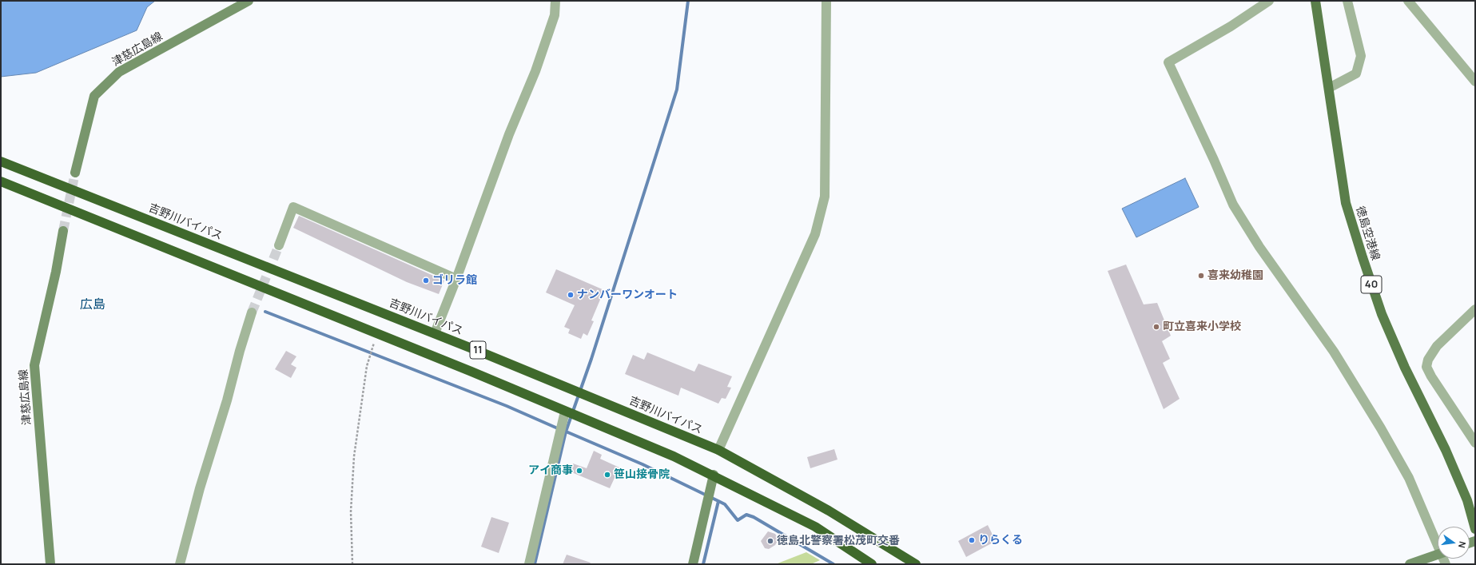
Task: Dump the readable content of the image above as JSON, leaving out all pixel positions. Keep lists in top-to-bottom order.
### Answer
{
  "streets": {
    "highway": ["吉野川バイパス", "11"],
    "main road": ["津慈広島線", "徳島空港線", "40"]
  },
  "districts": ["広島"],
  "places": [
    "喜来幼稚園",
    "ゴリラ館",
    "ナンバーワンオート",
    "町立喜来小学校",
    "アイ商事",
    "笹山接骨院",
    "りらくる",
    "徳島北警察署松茂町交番"
  ],
  "north": "right"
}
